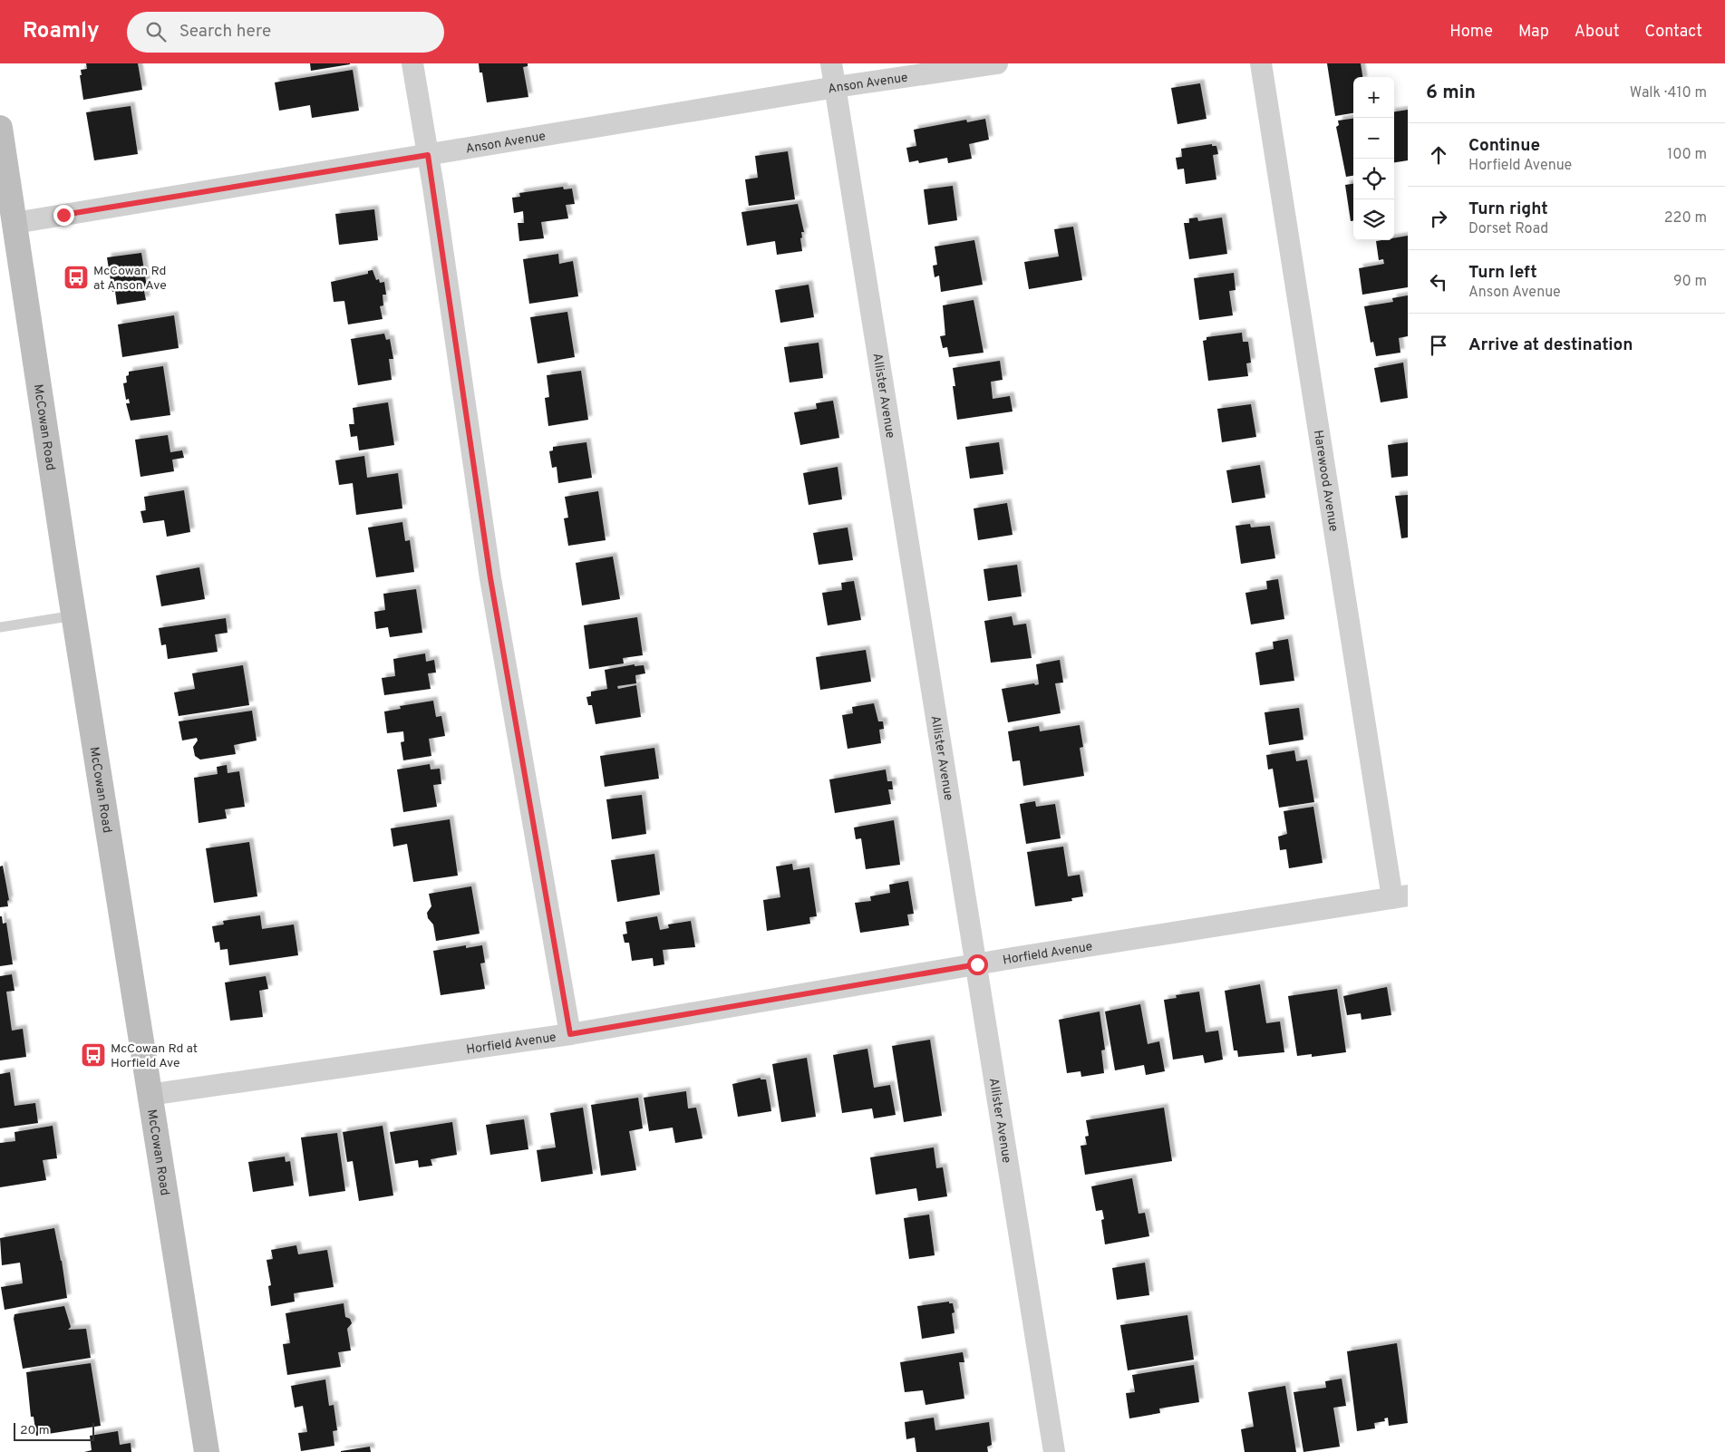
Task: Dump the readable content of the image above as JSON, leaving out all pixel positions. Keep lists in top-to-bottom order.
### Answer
{
  "streets": {
    "street": [
      "Anson Avenue",
      "Allister Avenue",
      "McCowan Road",
      "Harewood Avenue",
      "Horfield Avenue"
    ]
  },
  "crossings": [
    ["Anson Avenue", "Allister Avenue"],
    ["Anson Avenue", "McCowan Road"],
    ["Allister Avenue", "Horfield Avenue"],
    ["McCowan Road", "Horfield Avenue"],
    ["Harewood Avenue", "Horfield Avenue"]
  ],
  "places": {
    "bus stop": ["McCowan Rd at Anson Ave", "McCowan Rd at Horfield Ave"]
  },
  "scale_bar": "20 m",
  "page": {
    "header": "Roamly",
    "search": "Search here",
    "nav": [
      "Home",
      "Map",
      "About",
      "Contact"
    ],
    "heading": ["6 min", "Walk · 410 m"],
    "map_buttons": ["+", "−"],
    "list": [
      ["Continue", "Horfield Avenue", "100 m"],
      ["Turn right", "Dorset Road", "220 m"],
      ["Turn left", "Anson Avenue", "90 m"],
      "Arrive at destination"
    ],
    "scale": "20 m"
  }
}
